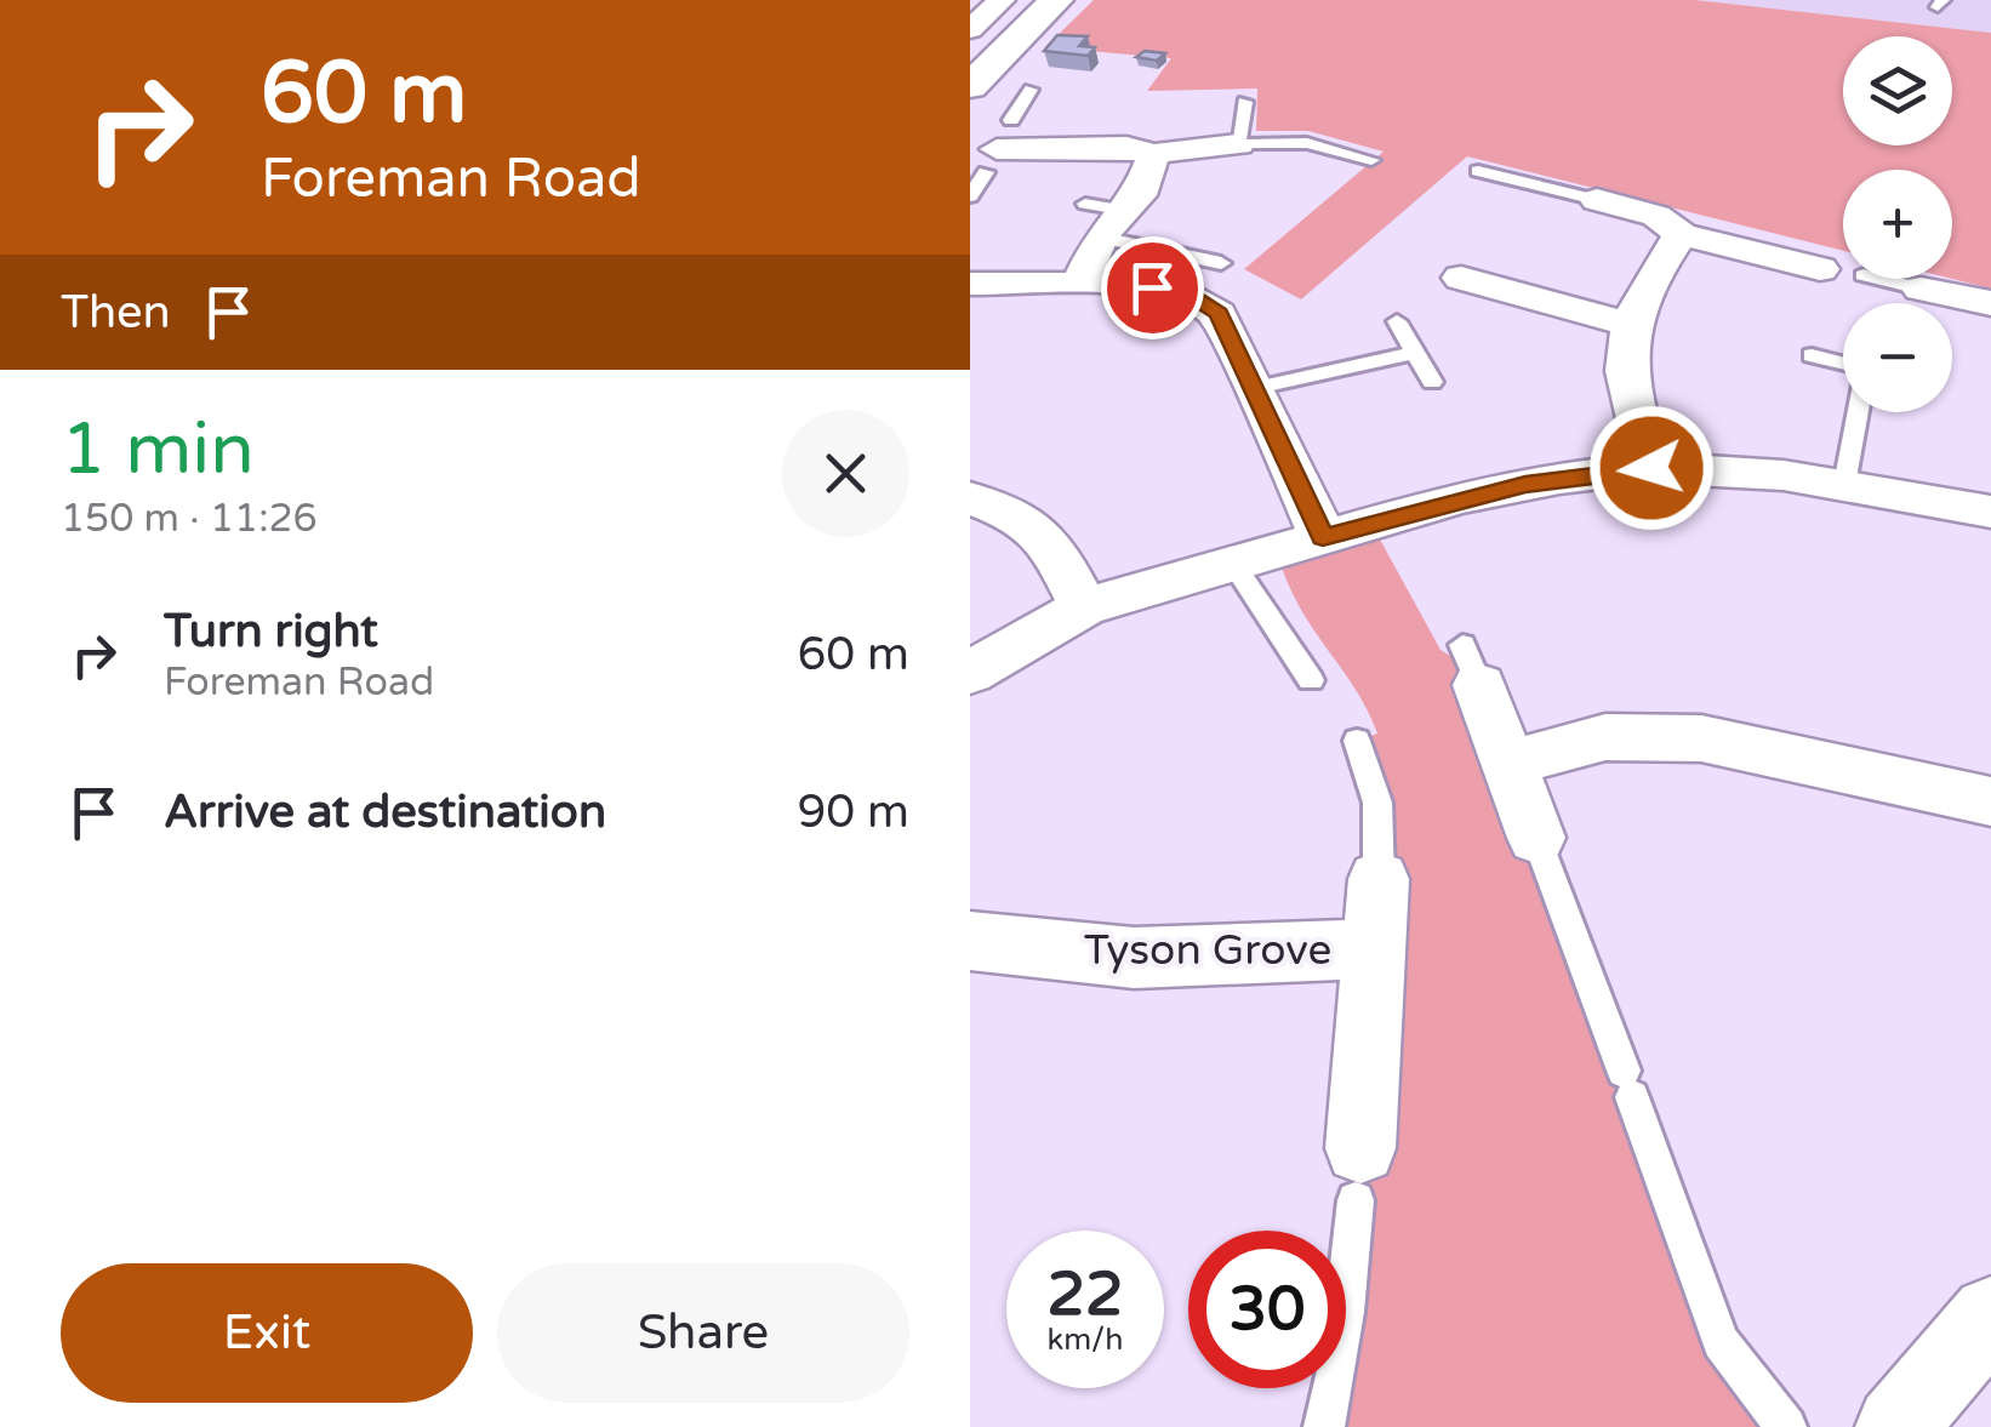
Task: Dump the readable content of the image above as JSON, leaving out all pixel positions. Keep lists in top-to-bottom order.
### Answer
{
  "streets": {
    "street": ["Tyson Grove"]
  },
  "page": {
    "turn": ["60 m", "Foreman Road"],
    "map_buttons": ["+", "−"],
    "then": "Then",
    "heading": ["1 min", "150 m · 11:26"],
    "list": [
      {
        "name": "Turn right",
        "note": "Foreman Road",
        "value": "60 m"
      },
      {
        "name": "Arrive at destination",
        "value": "90 m"
      }
    ],
    "speed": "22 km/h",
    "limit": "30",
    "buttons": ["Exit", "Share"]
  }
}
